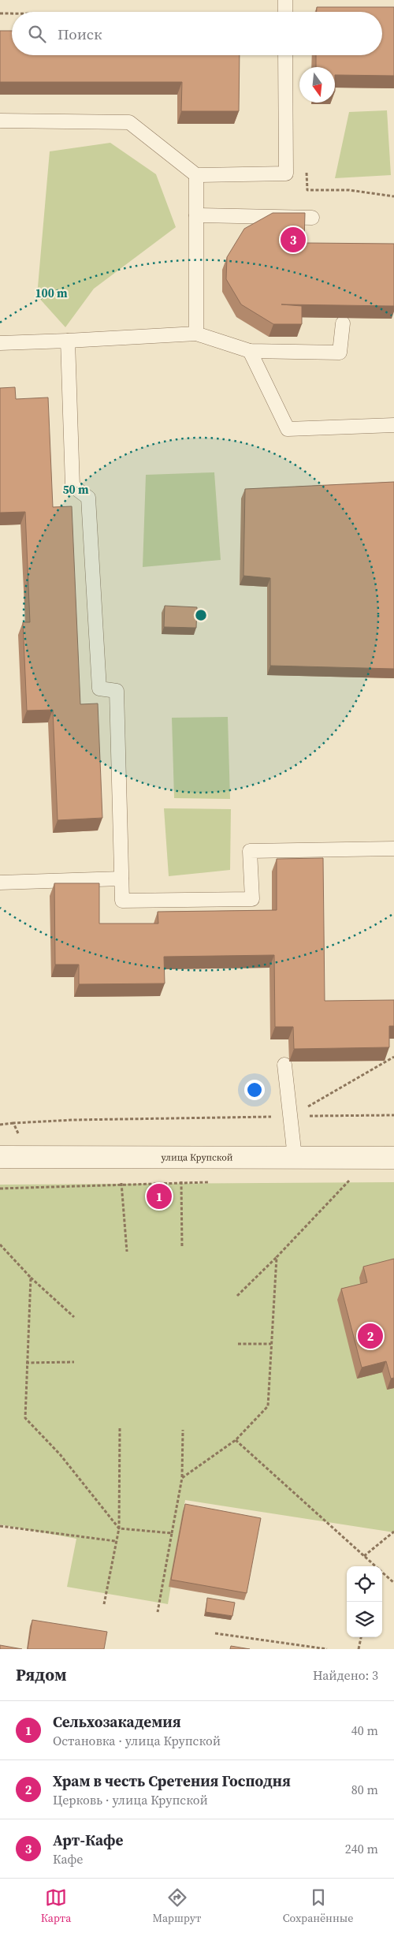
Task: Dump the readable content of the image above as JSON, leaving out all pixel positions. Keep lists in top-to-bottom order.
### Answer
{
  "streets": {
    "street": ["улица Крупской"]
  },
  "north": "bottom",
  "page": {
    "search": "Поиск",
    "pins": ["3", "1", "2"],
    "heading": ["Рядом", "Найдено: 3"],
    "list": [
      {
        "mark": "1",
        "name": "Сельхозакадемия",
        "note": "Остановка · улица Крупской",
        "value": "40 m"
      },
      {
        "mark": "2",
        "name": "Храм в честь Сретения Господня",
        "note": "Церковь · улица Крупской",
        "value": "80 m"
      },
      {
        "mark": "3",
        "name": "Арт-Кафе",
        "note": "Кафе",
        "value": "240 m"
      }
    ],
    "nav": ["Карта", "Маршрут", "Сохранённые"]
  },
  "rings": ["100 m", "50 m"]
}
